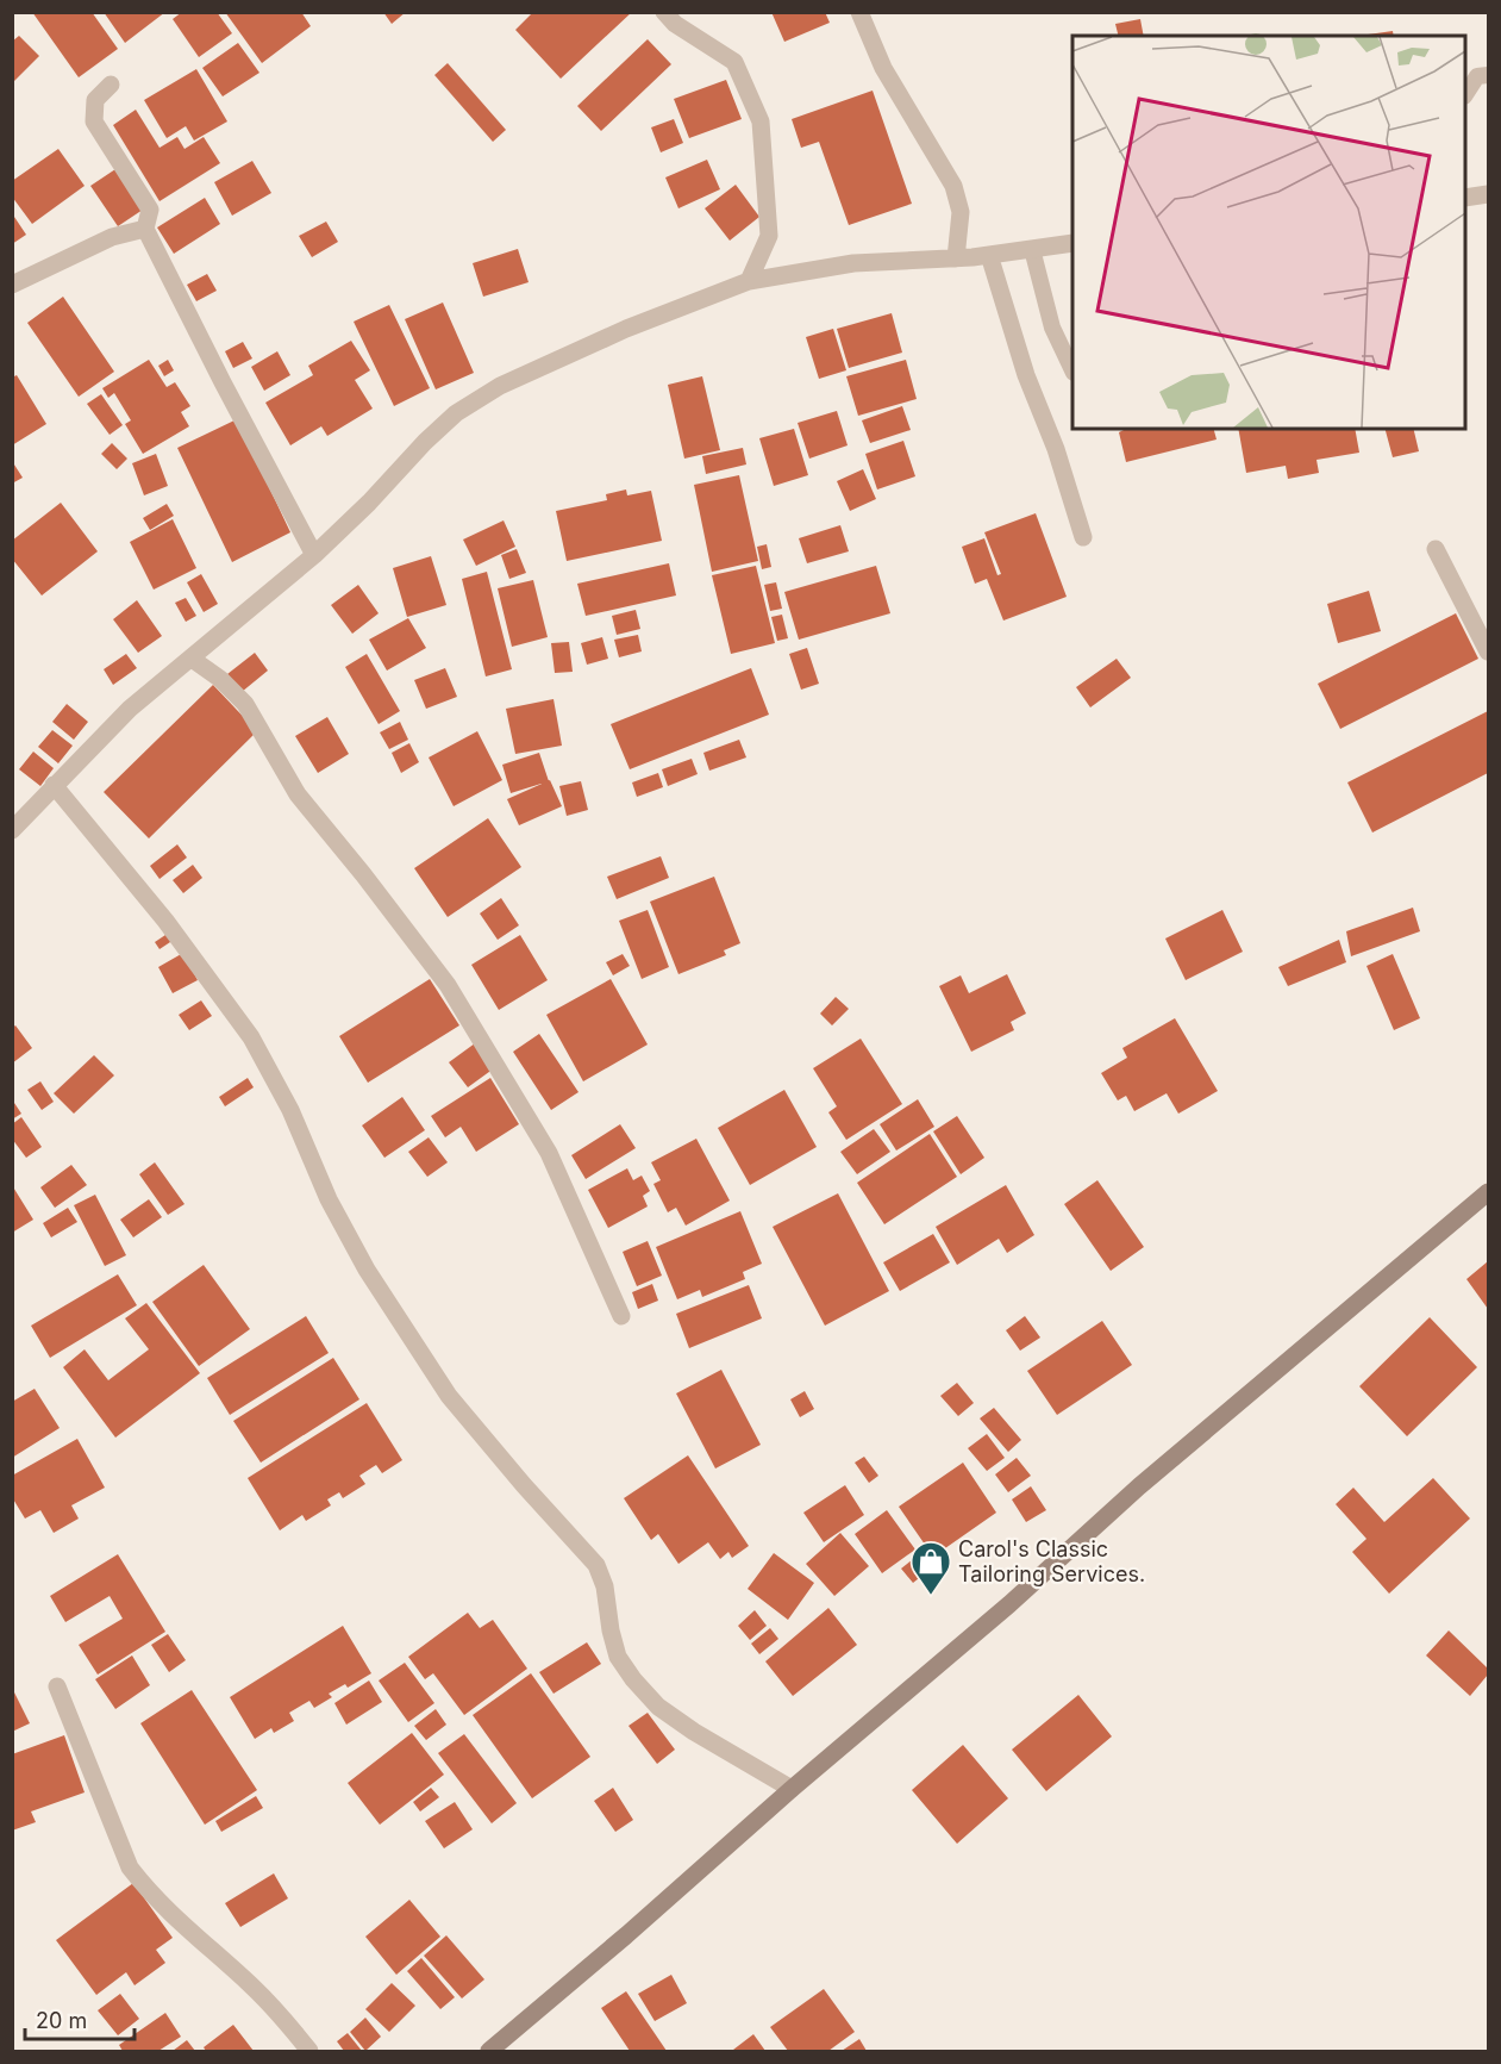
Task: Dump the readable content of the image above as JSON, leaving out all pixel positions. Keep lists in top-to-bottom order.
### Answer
{
  "places": {
    "shop": ["Carol's Classic Tailoring Services."]
  },
  "scale_bar": "20 m"
}
